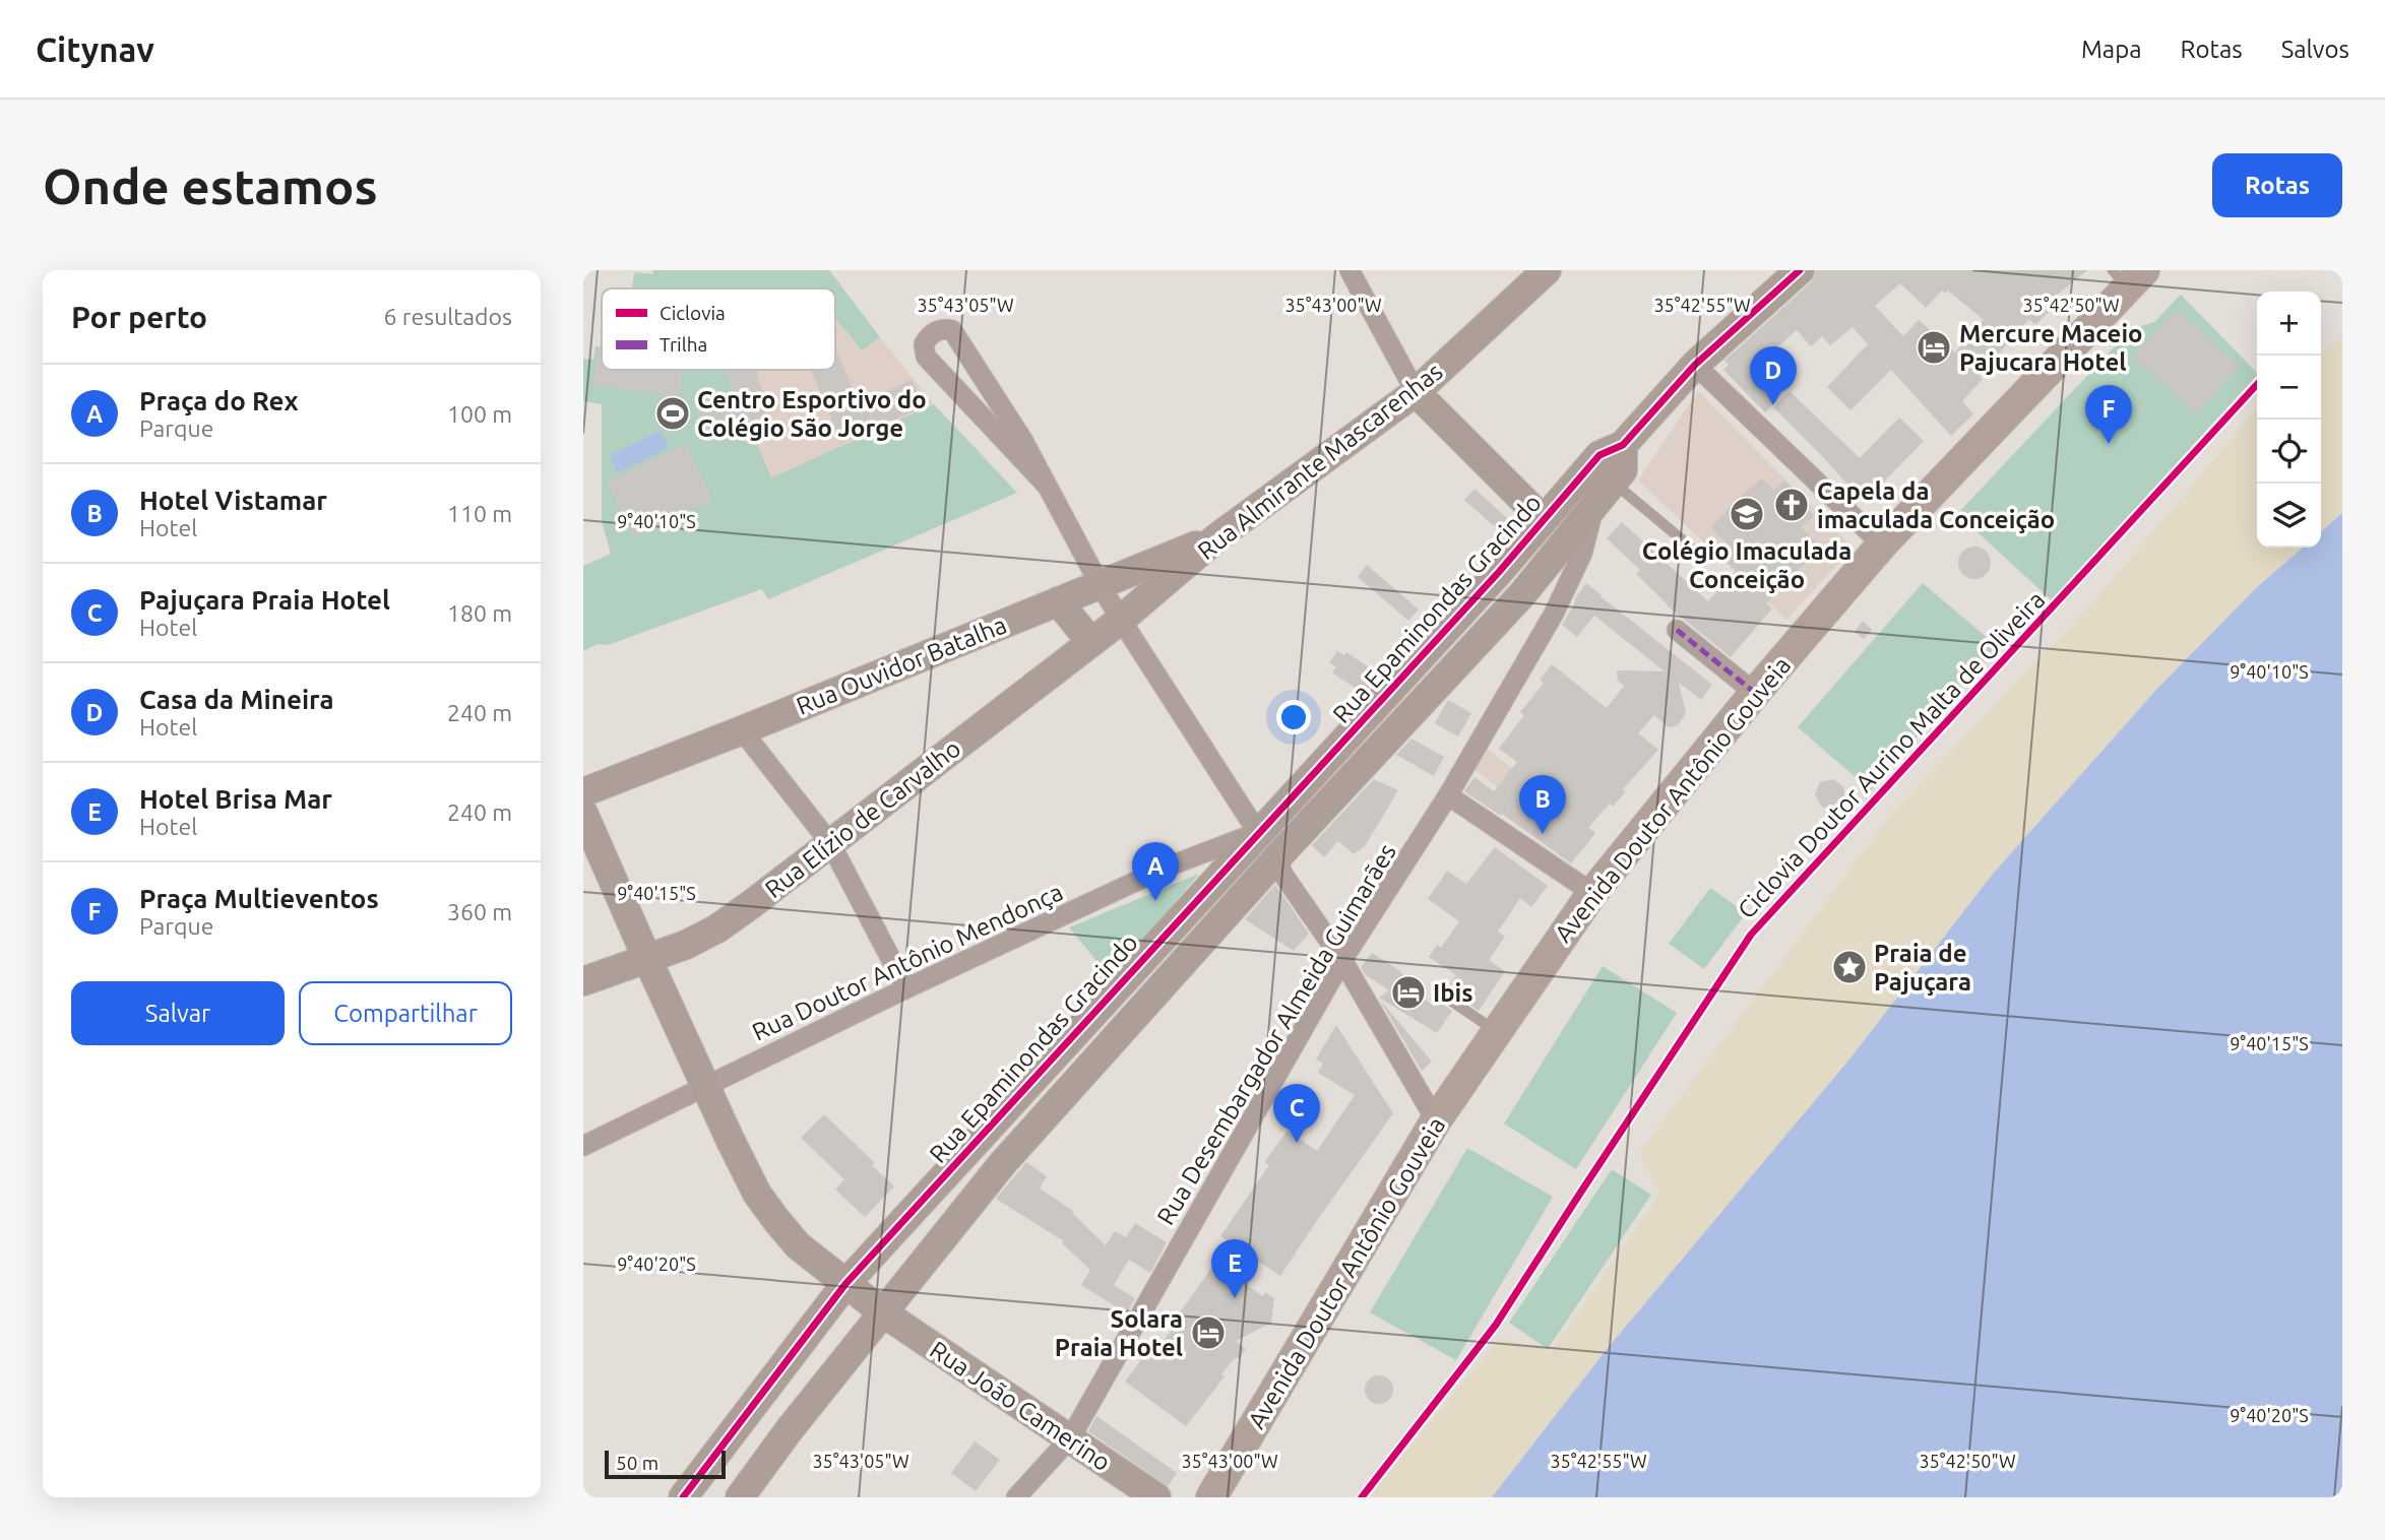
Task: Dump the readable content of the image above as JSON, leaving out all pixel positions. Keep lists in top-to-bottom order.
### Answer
{
  "streets": {
    "main road": ["Avenida Doutor Antônio Gouveia"],
    "street": [
      "Rua Almirante Mascarenhas",
      "Rua Epaminondas Gracindo",
      "Rua Ouvidor Batalha",
      "Rua Elízio de Carvalho",
      "Rua Doutor Antônio Mendonça",
      "Rua Desembargador Almeida Guimarães",
      "Rua João Camerino"
    ],
    "cycle path": ["Ciclovia Doutor Aurino Malta de Oliveira"]
  },
  "crossings": [
    ["Rua Almirante Mascarenhas", "Rua Ouvidor Batalha"],
    ["Rua Almirante Mascarenhas", "Rua Elízio de Carvalho"],
    ["Rua Epaminondas Gracindo", "Rua Doutor Antônio Mendonça"],
    ["Rua Epaminondas Gracindo", "Rua Desembargador Almeida Guimarães"],
    ["Rua Epaminondas Gracindo", "Rua João Camerino"],
    ["Rua Elízio de Carvalho", "Rua João Camerino"],
    ["Rua Doutor Antônio Mendonça", "Rua João Camerino"],
    ["Rua Desembargador Almeida Guimarães", "Rua João Camerino"]
  ],
  "places": {
    "hotel": ["Mercure Maceio Pajucara Hotel", "Ibis", "Solara Praia Hotel"],
    "sports": ["Centro Esportivo do Colégio São Jorge"],
    "church": ["Capela da imaculada Conceição"],
    "school or university": ["Colégio Imaculada Conceição"],
    "place": ["Praia de Pajuçara"]
  },
  "legend": ["Ciclovia", "Trilha"],
  "scale_bar": "50 m",
  "page": {
    "header": "Citynav",
    "nav": ["Mapa", "Rotas", "Salvos"],
    "buttons": [
      "Rotas",
      ["Salvar", "Compartilhar"]
    ],
    "title": "Onde estamos",
    "heading": ["Por perto", "6 resultados"],
    "map_buttons": ["+", "−"],
    "pins": [
      "D",
      "F",
      "B",
      "A",
      "C",
      "E"
    ],
    "list": [
      {
        "mark": "A",
        "name": "Praça do Rex",
        "note": "Parque",
        "value": "100 m"
      },
      {
        "mark": "B",
        "name": "Hotel Vistamar",
        "note": "Hotel",
        "value": "110 m"
      },
      {
        "mark": "C",
        "name": "Pajuçara Praia Hotel",
        "note": "Hotel",
        "value": "180 m"
      },
      {
        "mark": "D",
        "name": "Casa da Mineira",
        "note": "Hotel",
        "value": "240 m"
      },
      {
        "mark": "E",
        "name": "Hotel Brisa Mar",
        "note": "Hotel",
        "value": "240 m"
      },
      {
        "mark": "F",
        "name": "Praça Multieventos",
        "note": "Parque",
        "value": "360 m"
      }
    ],
    "scale": "50 m"
  },
  "coordinates": [
    "35°43'05\"W",
    "35°43'00\"W",
    "35°42'55\"W",
    "35°42'50\"W",
    "9°40'10\"S",
    "9°40'15\"S",
    "9°40'20\"S"
  ]
}
